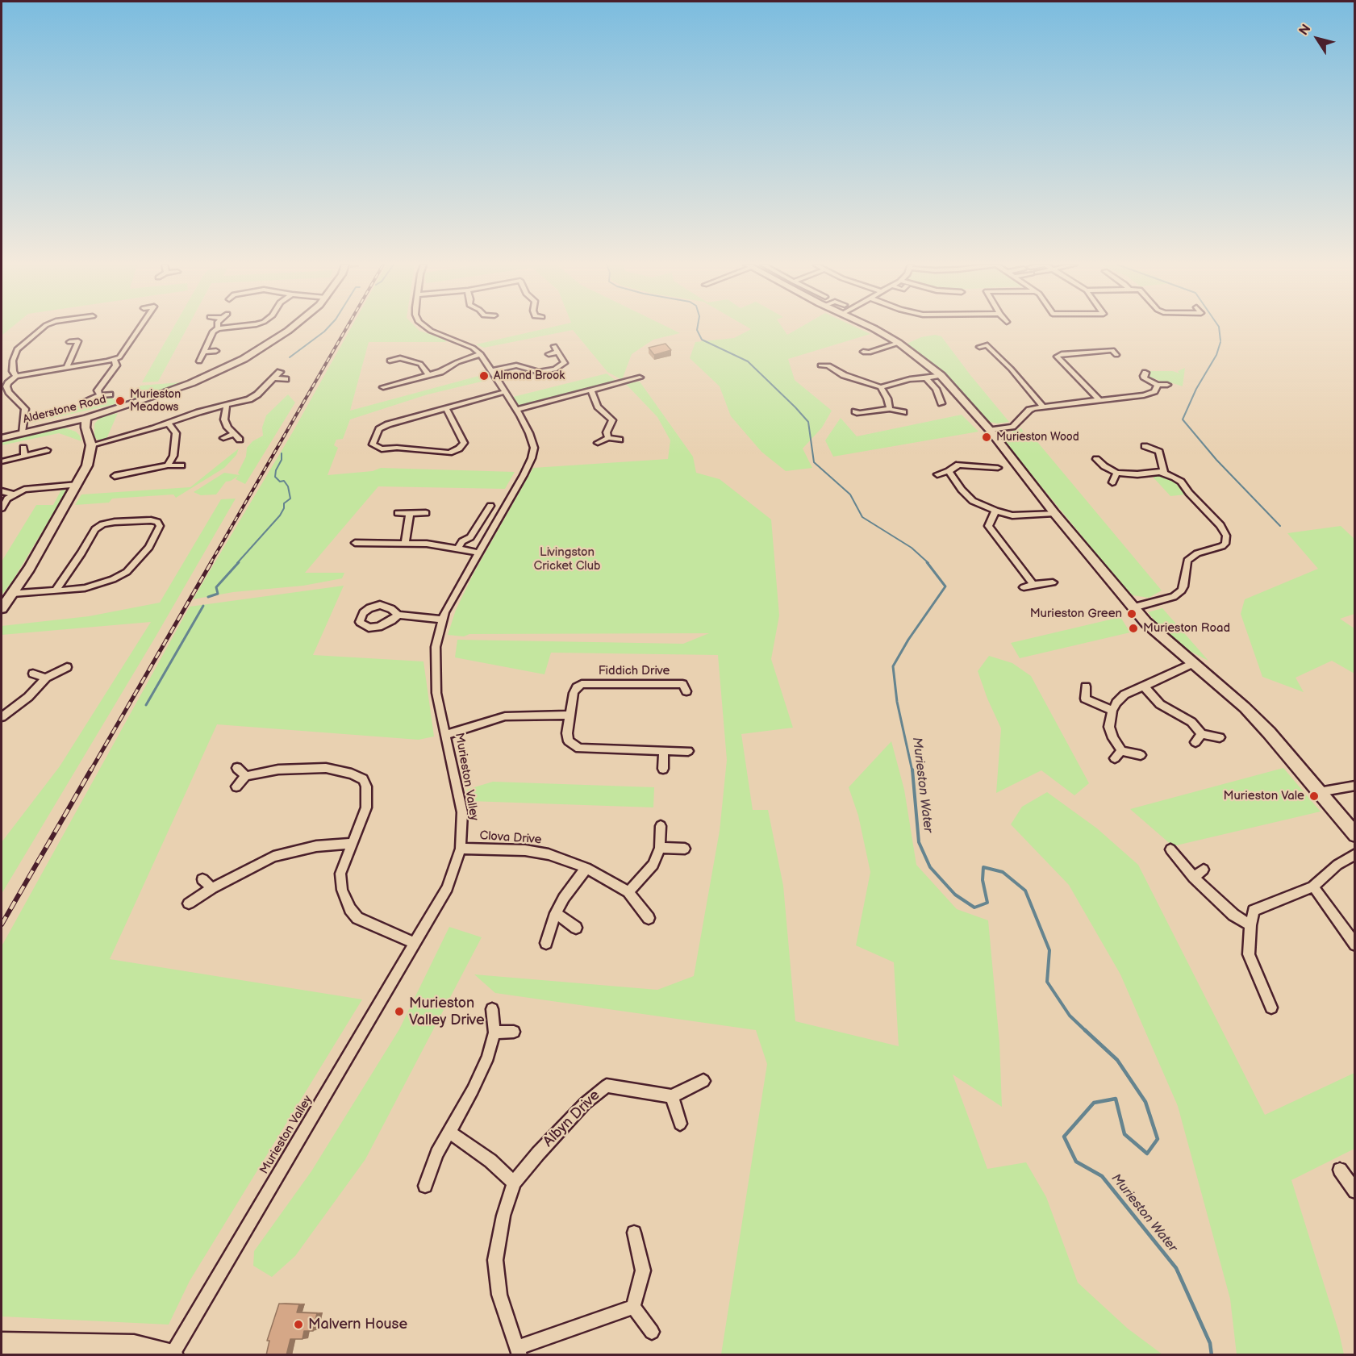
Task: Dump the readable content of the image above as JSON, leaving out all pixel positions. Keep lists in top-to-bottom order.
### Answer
{
  "streets": {
    "street": [
      "Alderstone Road",
      "Fiddich Drive",
      "Murieston Valley",
      "Clova Drive",
      "Albyn Drive"
    ]
  },
  "crossings": [
    ["Murieston Valley", "Clova Drive"]
  ],
  "water": ["Murieston Water"],
  "parks": ["Livingston Cricket Club"],
  "places": [
    "Almond Brook",
    "Murieston Meadows",
    "Murieston Wood",
    "Murieston Green",
    "Murieston Road",
    "Murieston Vale",
    "Murieston Valley Drive",
    "Malvern House"
  ],
  "north": "top left"
}
